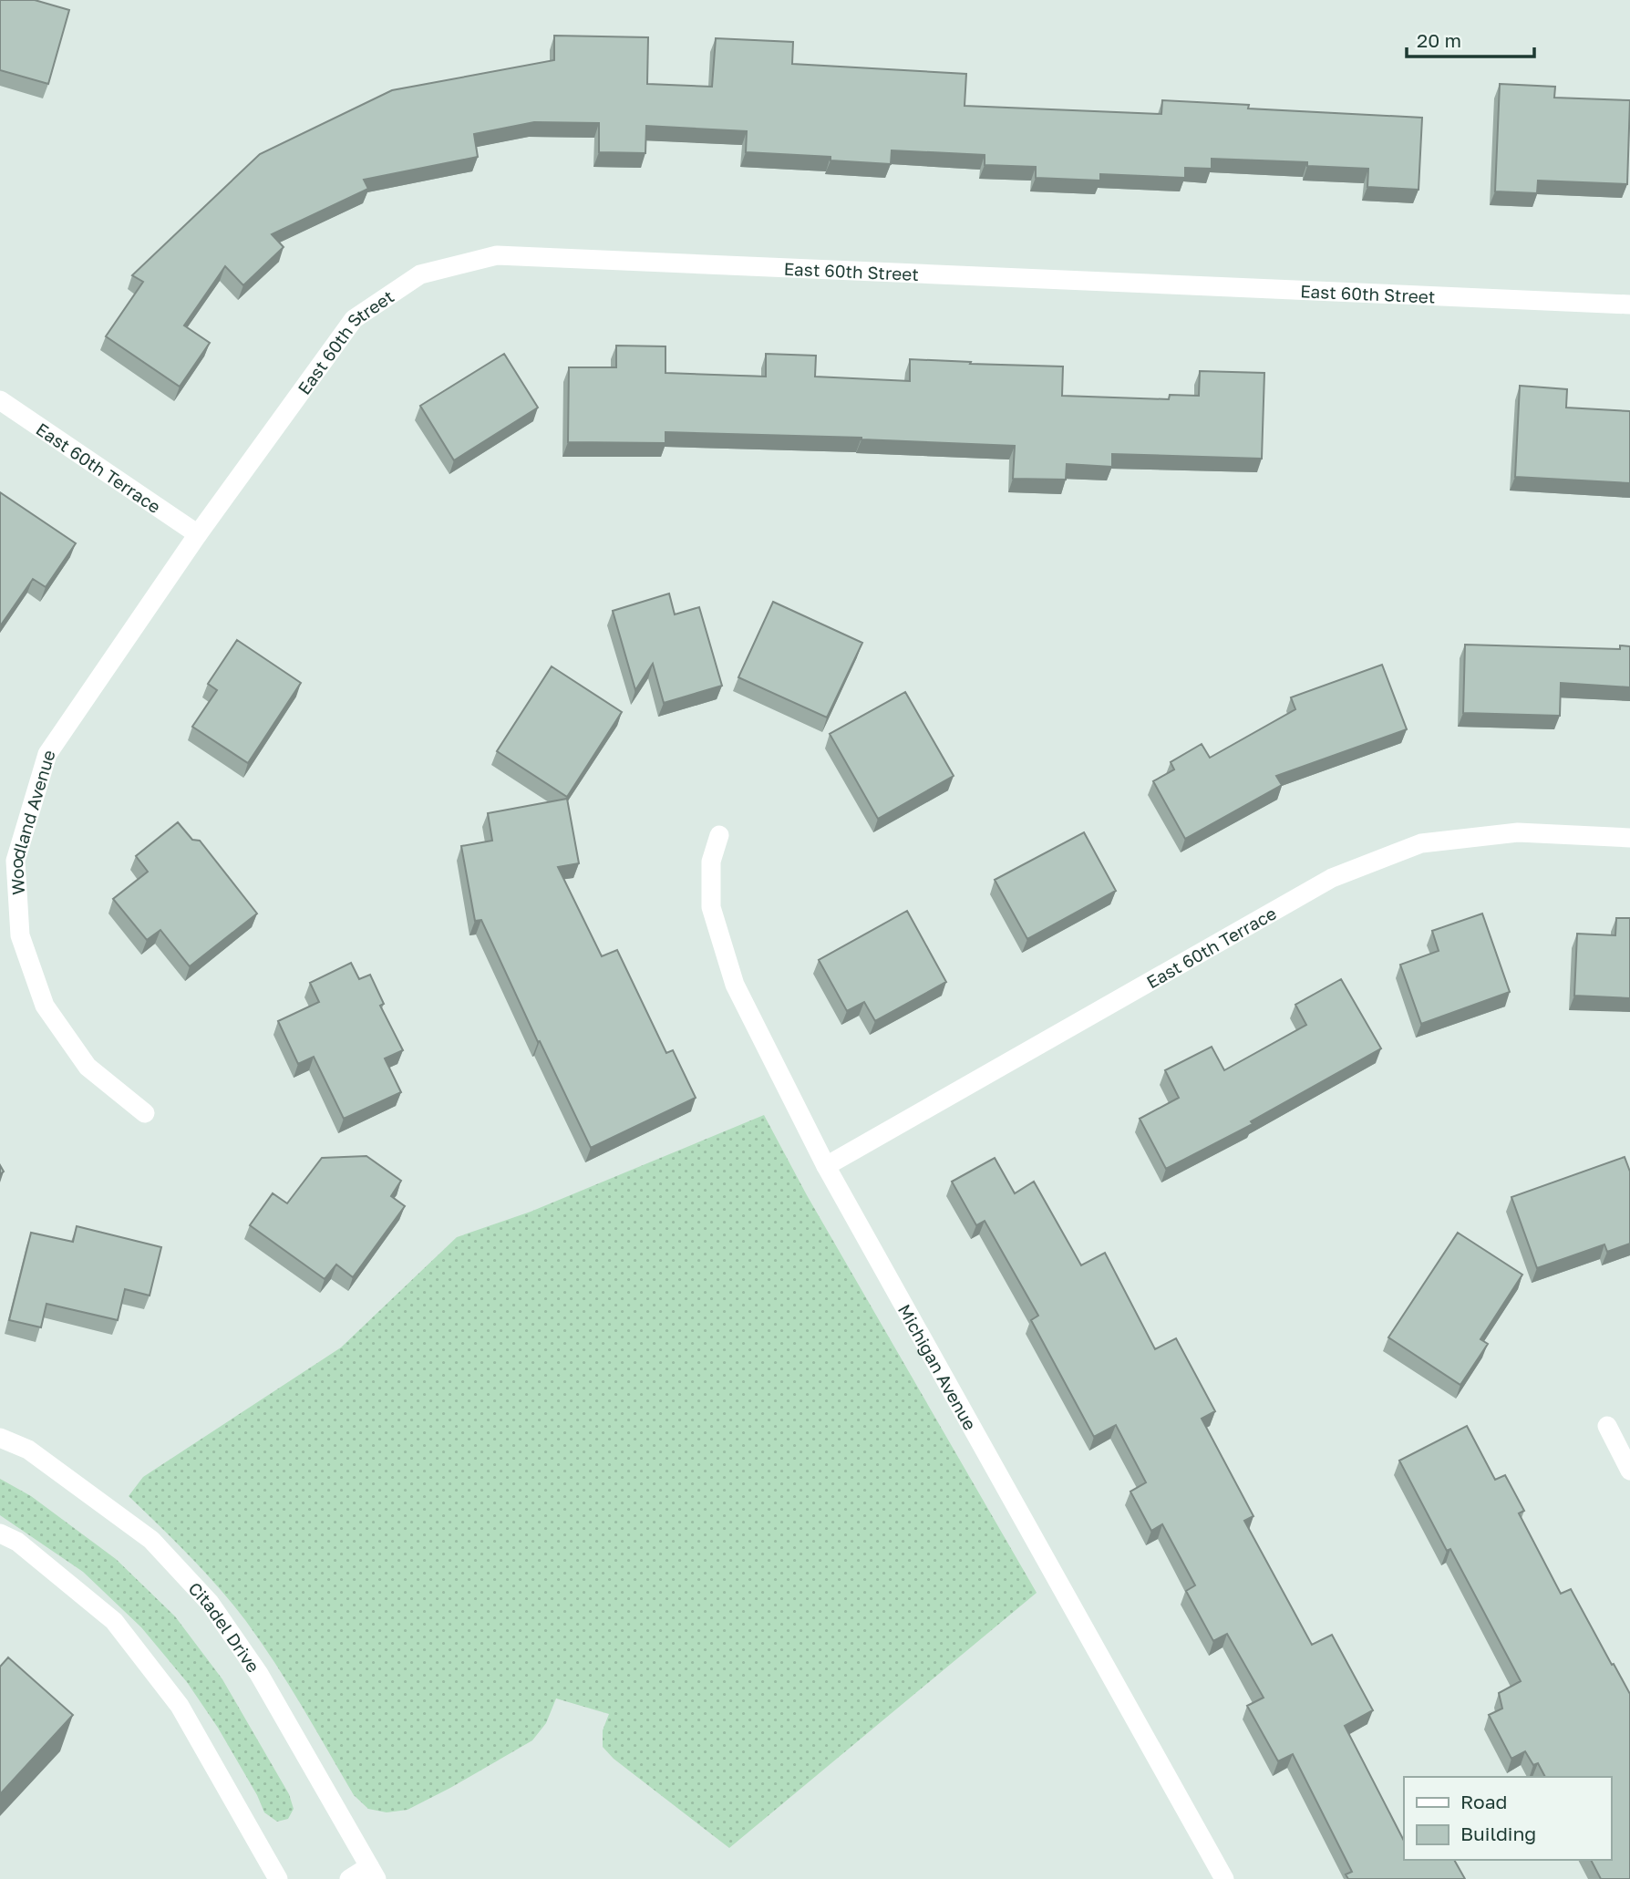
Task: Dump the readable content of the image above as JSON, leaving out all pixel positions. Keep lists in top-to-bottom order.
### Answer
{
  "streets": {
    "street": [
      "East 60th Street",
      "East 60th Terrace",
      "Woodland Avenue",
      "Michigan Avenue",
      "Citadel Drive"
    ]
  },
  "crossings": [
    ["East 60th Street", "East 60th Terrace"],
    ["East 60th Street", "Woodland Avenue"],
    ["East 60th Terrace", "Woodland Avenue"],
    ["East 60th Terrace", "Michigan Avenue"]
  ],
  "legend": ["Road", "Building"],
  "scale_bar": "20 m"
}
